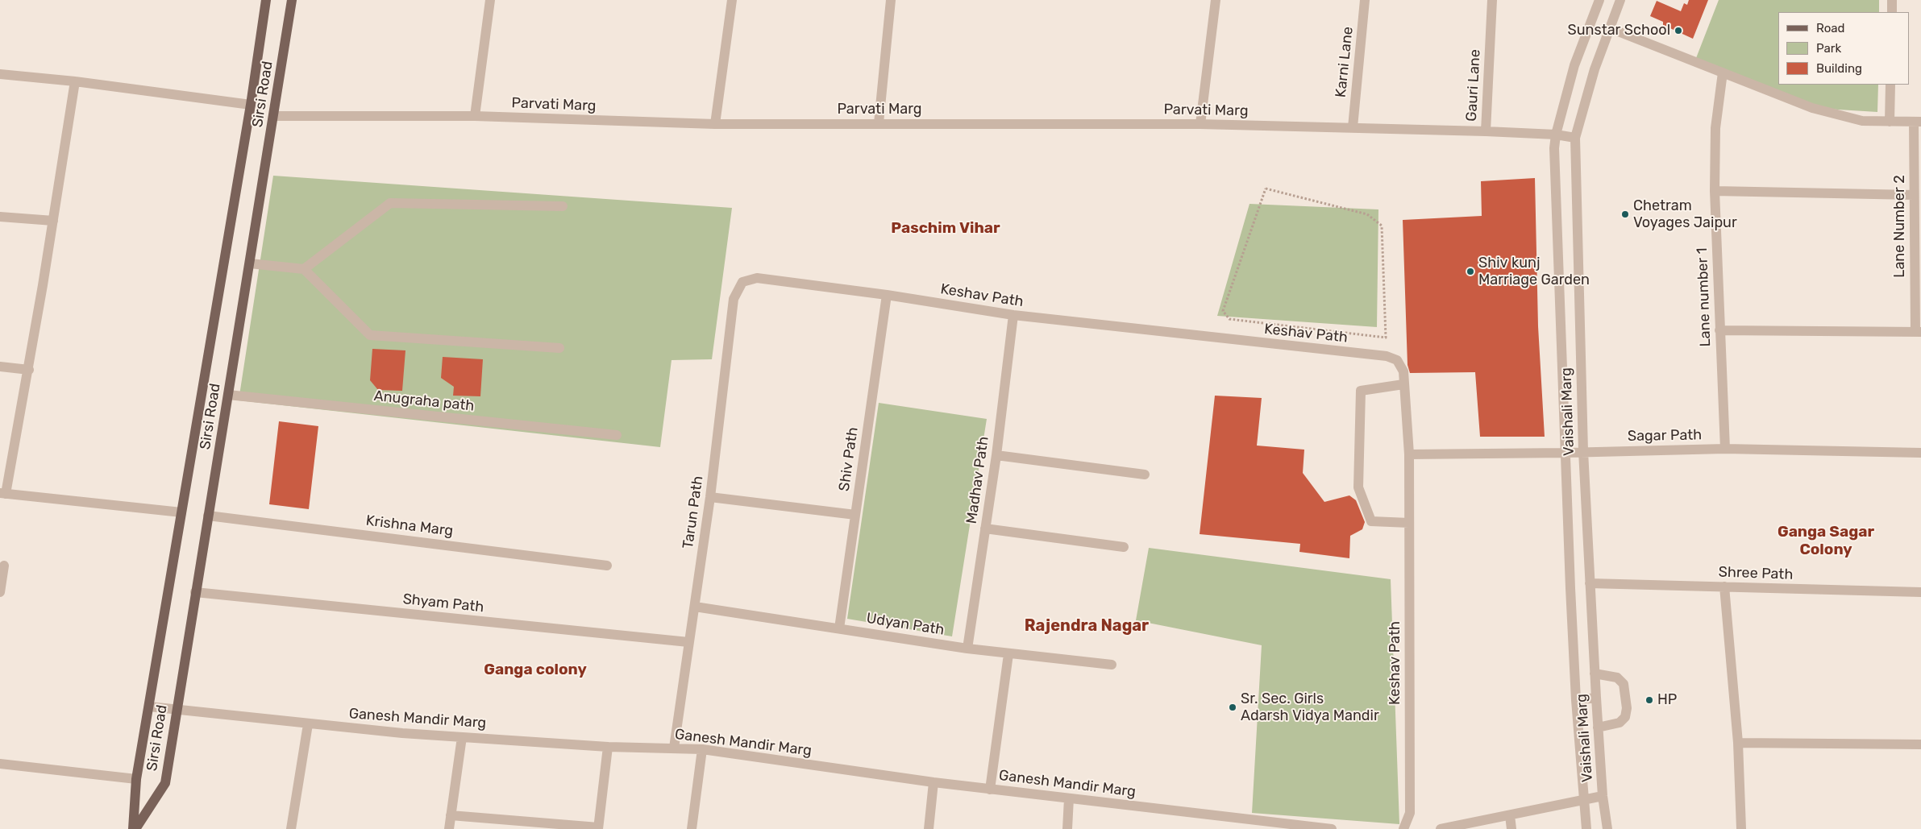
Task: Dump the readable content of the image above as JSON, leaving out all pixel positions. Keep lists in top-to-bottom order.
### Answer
{
  "streets": {
    "main road": ["Sirsi Road"],
    "street": [
      "Karni Lane",
      "Gauri Lane",
      "Parvati Marg",
      "Lane Number 2",
      "Keshav Path",
      "Lane number 1",
      "Anugraha path",
      "Vaishali Marg",
      "Sagar Path",
      "Shiv Path",
      "Madhav Path",
      "Tarun Path",
      "Krishna Marg",
      "Shree Path",
      "Shyam Path",
      "Udyan Path",
      "Ganesh Mandir Marg"
    ]
  },
  "crossings": [
    ["Karni Lane", "Parvati Marg"],
    ["Gauri Lane", "Parvati Marg"],
    ["Gauri Lane", "Vaishali Marg"],
    ["Sirsi Road", "Parvati Marg"],
    ["Sirsi Road", "Anugraha path"],
    ["Sirsi Road", "Krishna Marg"],
    ["Sirsi Road", "Shyam Path"],
    ["Sirsi Road", "Ganesh Mandir Marg"],
    ["Keshav Path", "Sagar Path"],
    ["Keshav Path", "Shiv Path"],
    ["Keshav Path", "Madhav Path"],
    ["Keshav Path", "Tarun Path"],
    ["Lane number 1", "Sagar Path"],
    ["Vaishali Marg", "Sagar Path"],
    ["Vaishali Marg", "Shree Path"],
    ["Shiv Path", "Udyan Path"],
    ["Madhav Path", "Udyan Path"],
    ["Tarun Path", "Shyam Path"],
    ["Tarun Path", "Udyan Path"],
    ["Tarun Path", "Ganesh Mandir Marg"]
  ],
  "districts": [
    "Paschim Vihar",
    "Ganga Sagar Colony",
    "Rajendra Nagar",
    "Ganga colony"
  ],
  "places": [
    "Sunstar School",
    "Chetram Voyages Jaipur",
    "Shiv kunj Marriage Garden",
    "HP",
    "Sr. Sec. Girls Adarsh Vidya Mandir"
  ],
  "legend": ["Road", "Park", "Building"]
}
